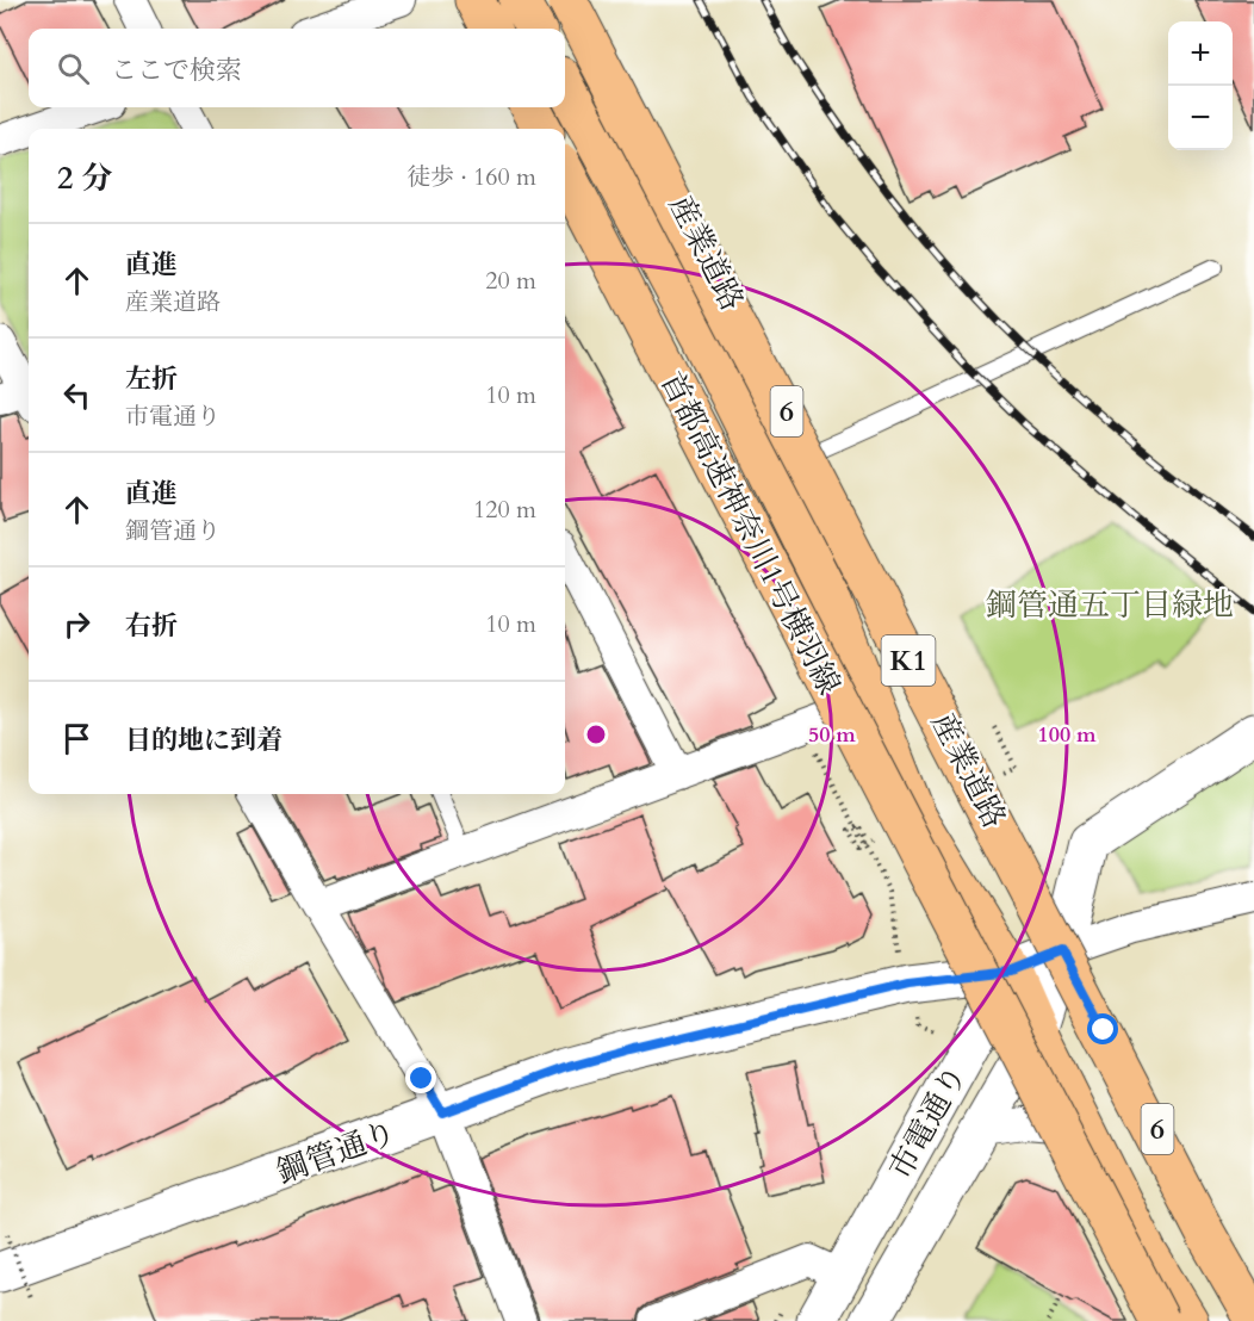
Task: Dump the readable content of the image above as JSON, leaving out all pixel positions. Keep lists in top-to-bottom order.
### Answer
{
  "streets": {
    "main road": [
      "産業道路",
      "6",
      "首都高速神奈川1号横羽線",
      "K1"
    ],
    "street": ["市電通り", "鋼管通り"]
  },
  "crossings": [
    ["産業道路", "市電通り"],
    ["6", "市電通り"],
    ["6", "鋼管通り"],
    ["市電通り", "鋼管通り"]
  ],
  "parks": ["鋼管通五丁目緑地"],
  "page": {
    "map_buttons": ["+", "−"],
    "search": "ここで検索",
    "heading": ["2 分", "徒歩 · 160 m"],
    "list": [
      ["直進", "産業道路", "20 m"],
      ["左折", "市電通り", "10 m"],
      ["直進", "鋼管通り", "120 m"],
      ["右折", "10 m"],
      "目的地に到着"
    ]
  },
  "rings": ["50 m", "100 m"]
}
